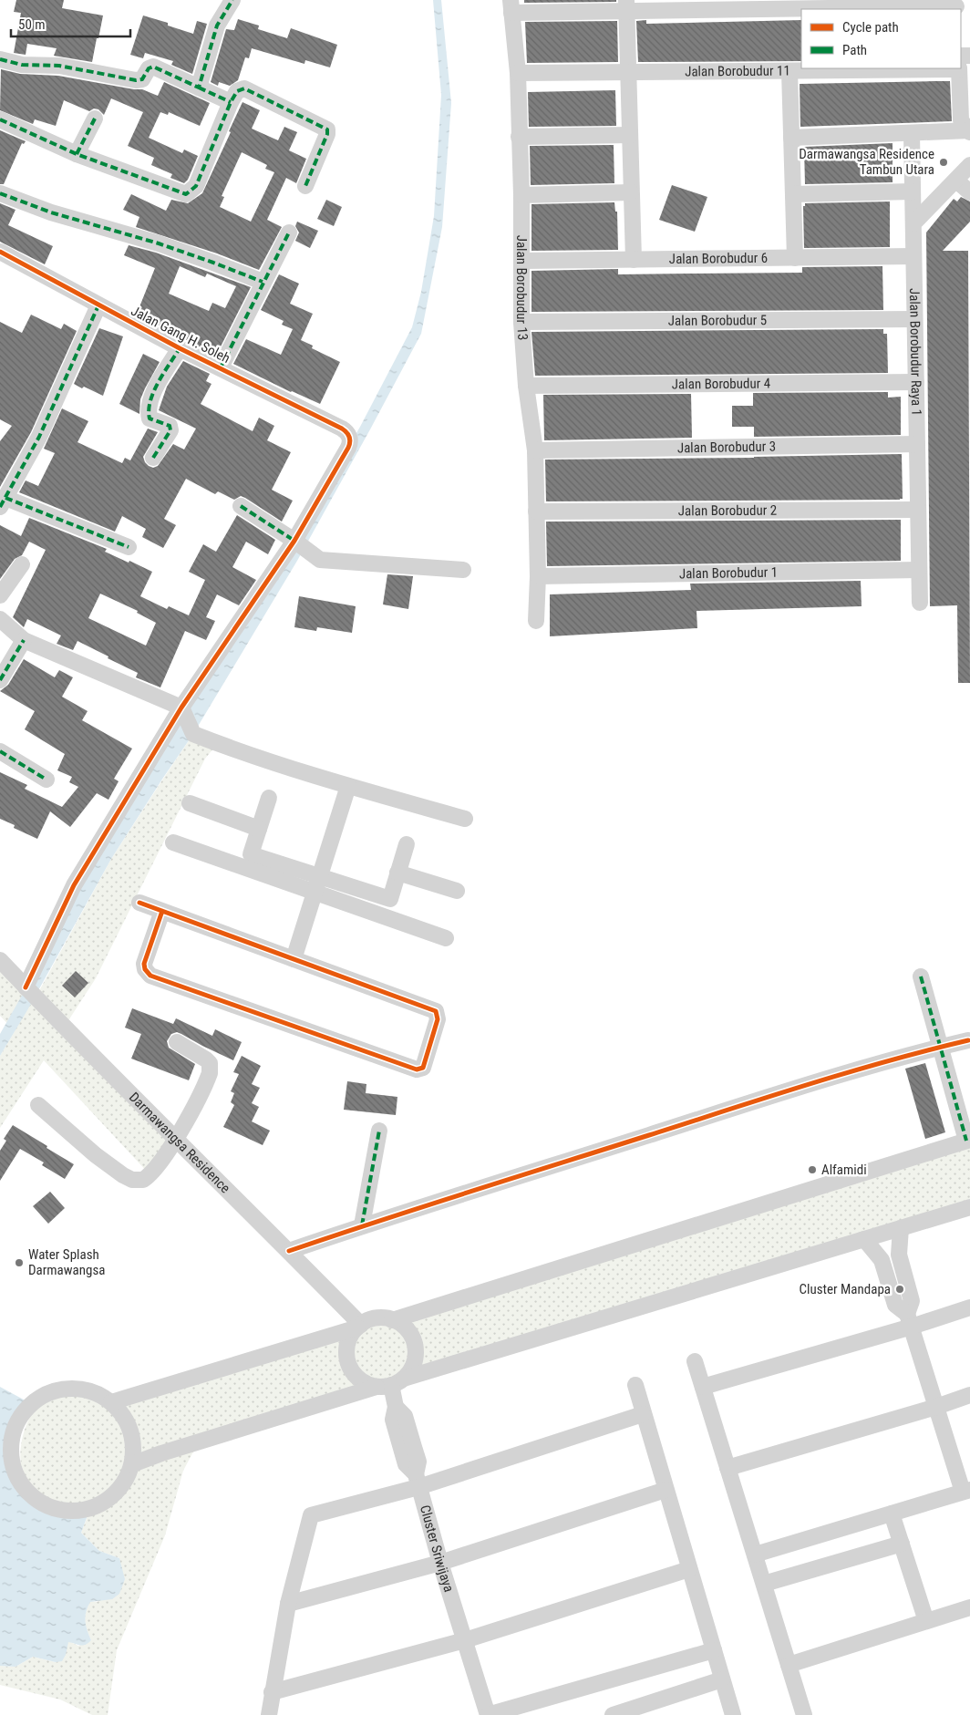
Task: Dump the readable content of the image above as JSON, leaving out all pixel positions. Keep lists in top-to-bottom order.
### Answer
{
  "streets": {
    "street": [
      "Jalan Borobudur 11",
      "Jalan Borobudur 6",
      "Jalan Borobudur 13",
      "Jalan Borobudur 5",
      "Jalan Gang H. Soleh",
      "Jalan Borobudur Raya 1",
      "Jalan Borobudur 4",
      "Jalan Borobudur 3",
      "Jalan Borobudur 2",
      "Jalan Borobudur 1",
      "Darmawangsa Residence",
      "Cluster Sriwijaya"
    ]
  },
  "crossings": [
    ["Jalan Borobudur 11", "Jalan Borobudur 13"],
    ["Jalan Borobudur 6", "Jalan Borobudur 13"],
    ["Jalan Borobudur 6", "Jalan Borobudur Raya 1"],
    ["Jalan Borobudur 13", "Jalan Borobudur 5"],
    ["Jalan Borobudur 13", "Jalan Borobudur 4"],
    ["Jalan Borobudur 13", "Jalan Borobudur 3"],
    ["Jalan Borobudur 13", "Jalan Borobudur 2"],
    ["Jalan Borobudur 13", "Jalan Borobudur 1"],
    ["Jalan Borobudur 5", "Jalan Borobudur Raya 1"],
    ["Jalan Borobudur Raya 1", "Jalan Borobudur 4"],
    ["Jalan Borobudur Raya 1", "Jalan Borobudur 3"],
    ["Jalan Borobudur Raya 1", "Jalan Borobudur 2"],
    ["Jalan Borobudur Raya 1", "Jalan Borobudur 1"],
    ["Darmawangsa Residence", "Cluster Sriwijaya"]
  ],
  "places": [
    "Darmawangsa Residence Tambun Utara",
    "Alfamidi",
    "Water Splash Darmawangsa",
    "Cluster Mandapa"
  ],
  "legend": ["Cycle path", "Path"],
  "scale_bar": "50 m"
}
